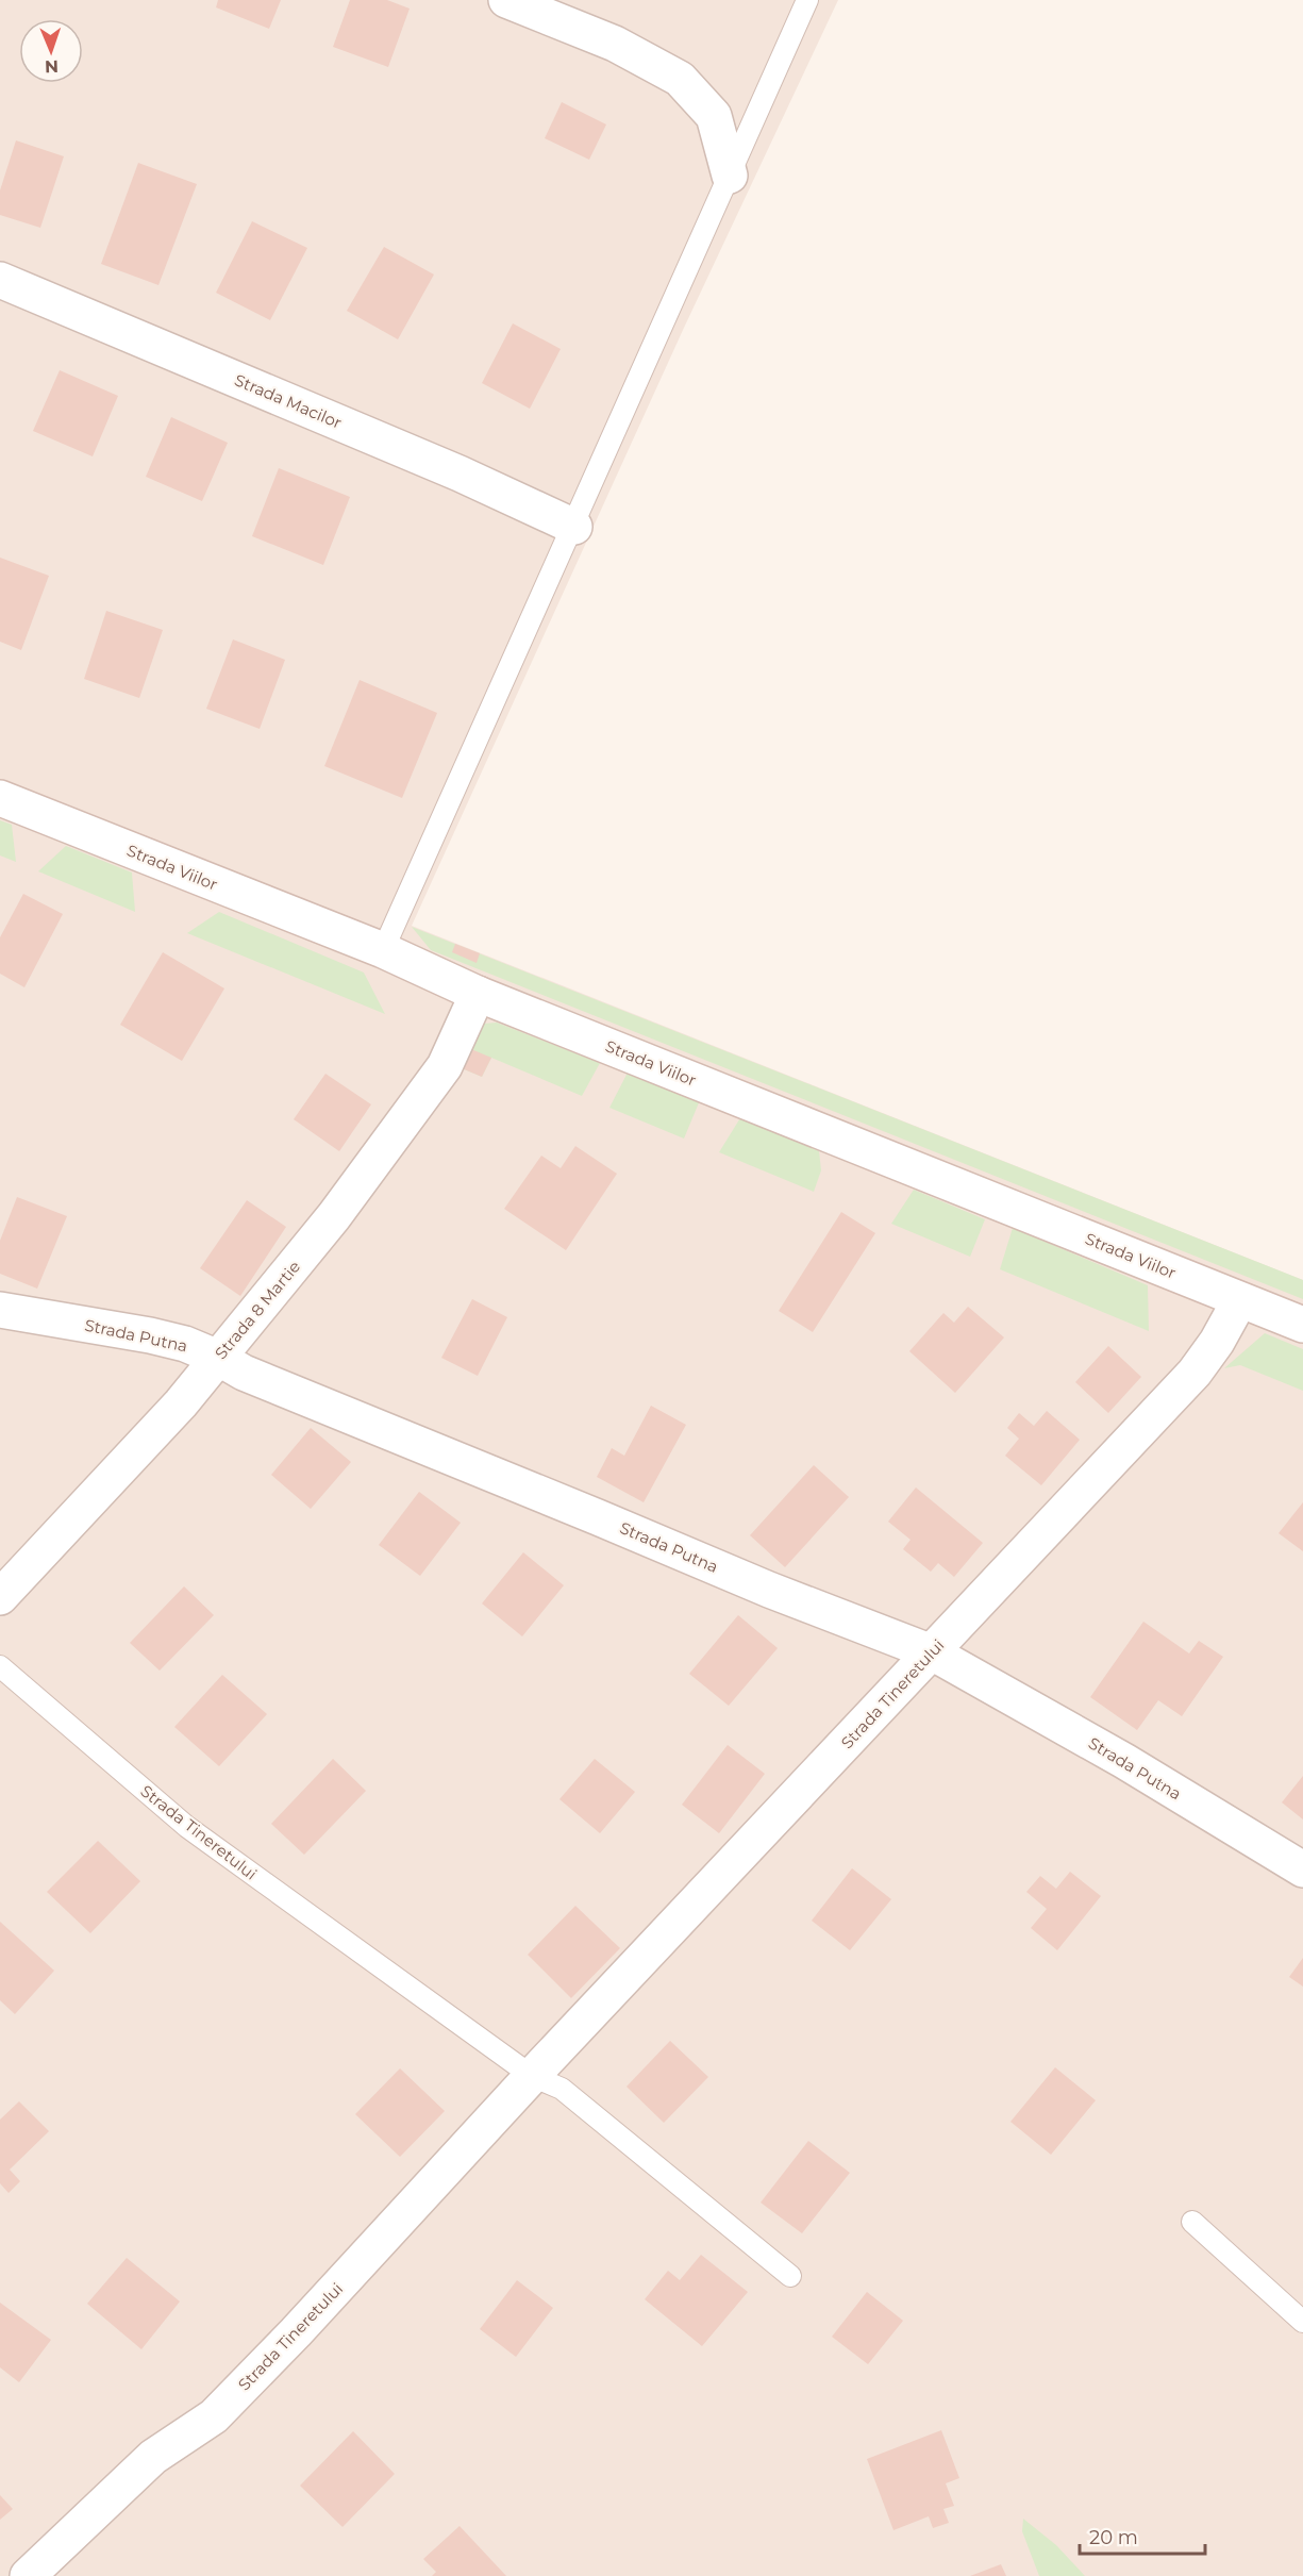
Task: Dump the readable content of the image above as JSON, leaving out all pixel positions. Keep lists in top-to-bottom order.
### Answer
{
  "streets": {
    "street": [
      "Strada Macilor",
      "Strada Viilor",
      "Strada 8 Martie",
      "Strada Putna",
      "Strada Tineretului"
    ]
  },
  "crossings": [
    ["Strada Viilor", "Strada 8 Martie"],
    ["Strada Viilor", "Strada Tineretului"],
    ["Strada 8 Martie", "Strada Putna"],
    ["Strada Putna", "Strada Tineretului"]
  ],
  "scale_bar": "20 m",
  "north": "bottom"
}
